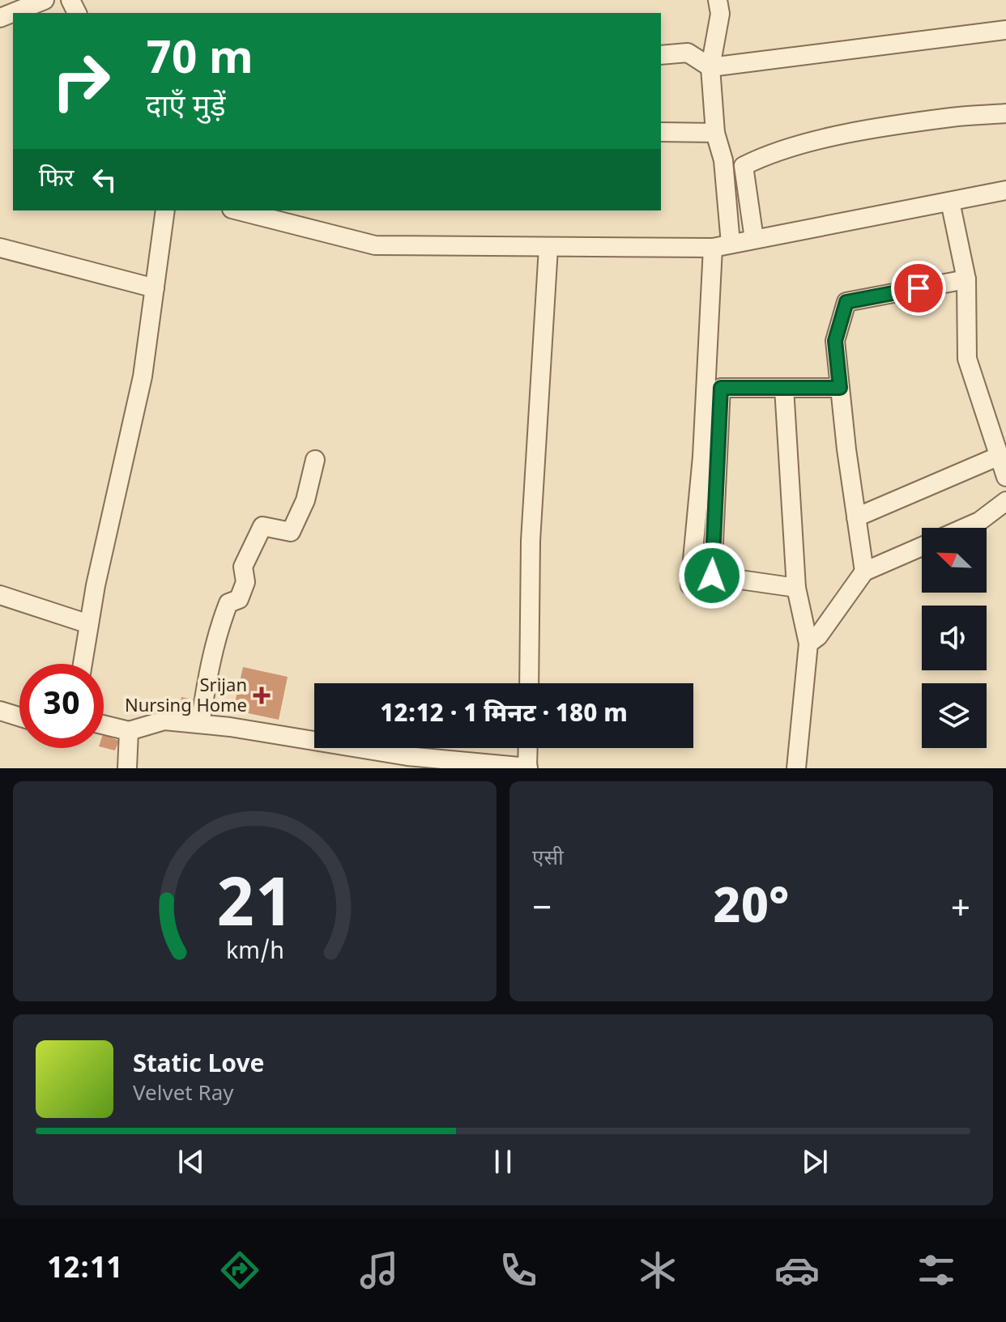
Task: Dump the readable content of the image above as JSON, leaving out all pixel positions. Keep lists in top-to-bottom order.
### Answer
{
  "places": {
    "health": ["Srijan Nursing Home"]
  },
  "north": "top left",
  "page": {
    "turn": ["70 m", "दाएँ मुड़ें"],
    "then": "फिर",
    "limit": "30",
    "trip": "12:12 · 1 मिनट · 180 m",
    "tile": "एसी",
    "heat": ["−", "20°", "+"],
    "song": ["Static Love", "Velvet Ray"],
    "tabs": "12:11",
    "gauge": ["21", "km/h"]
  }
}
